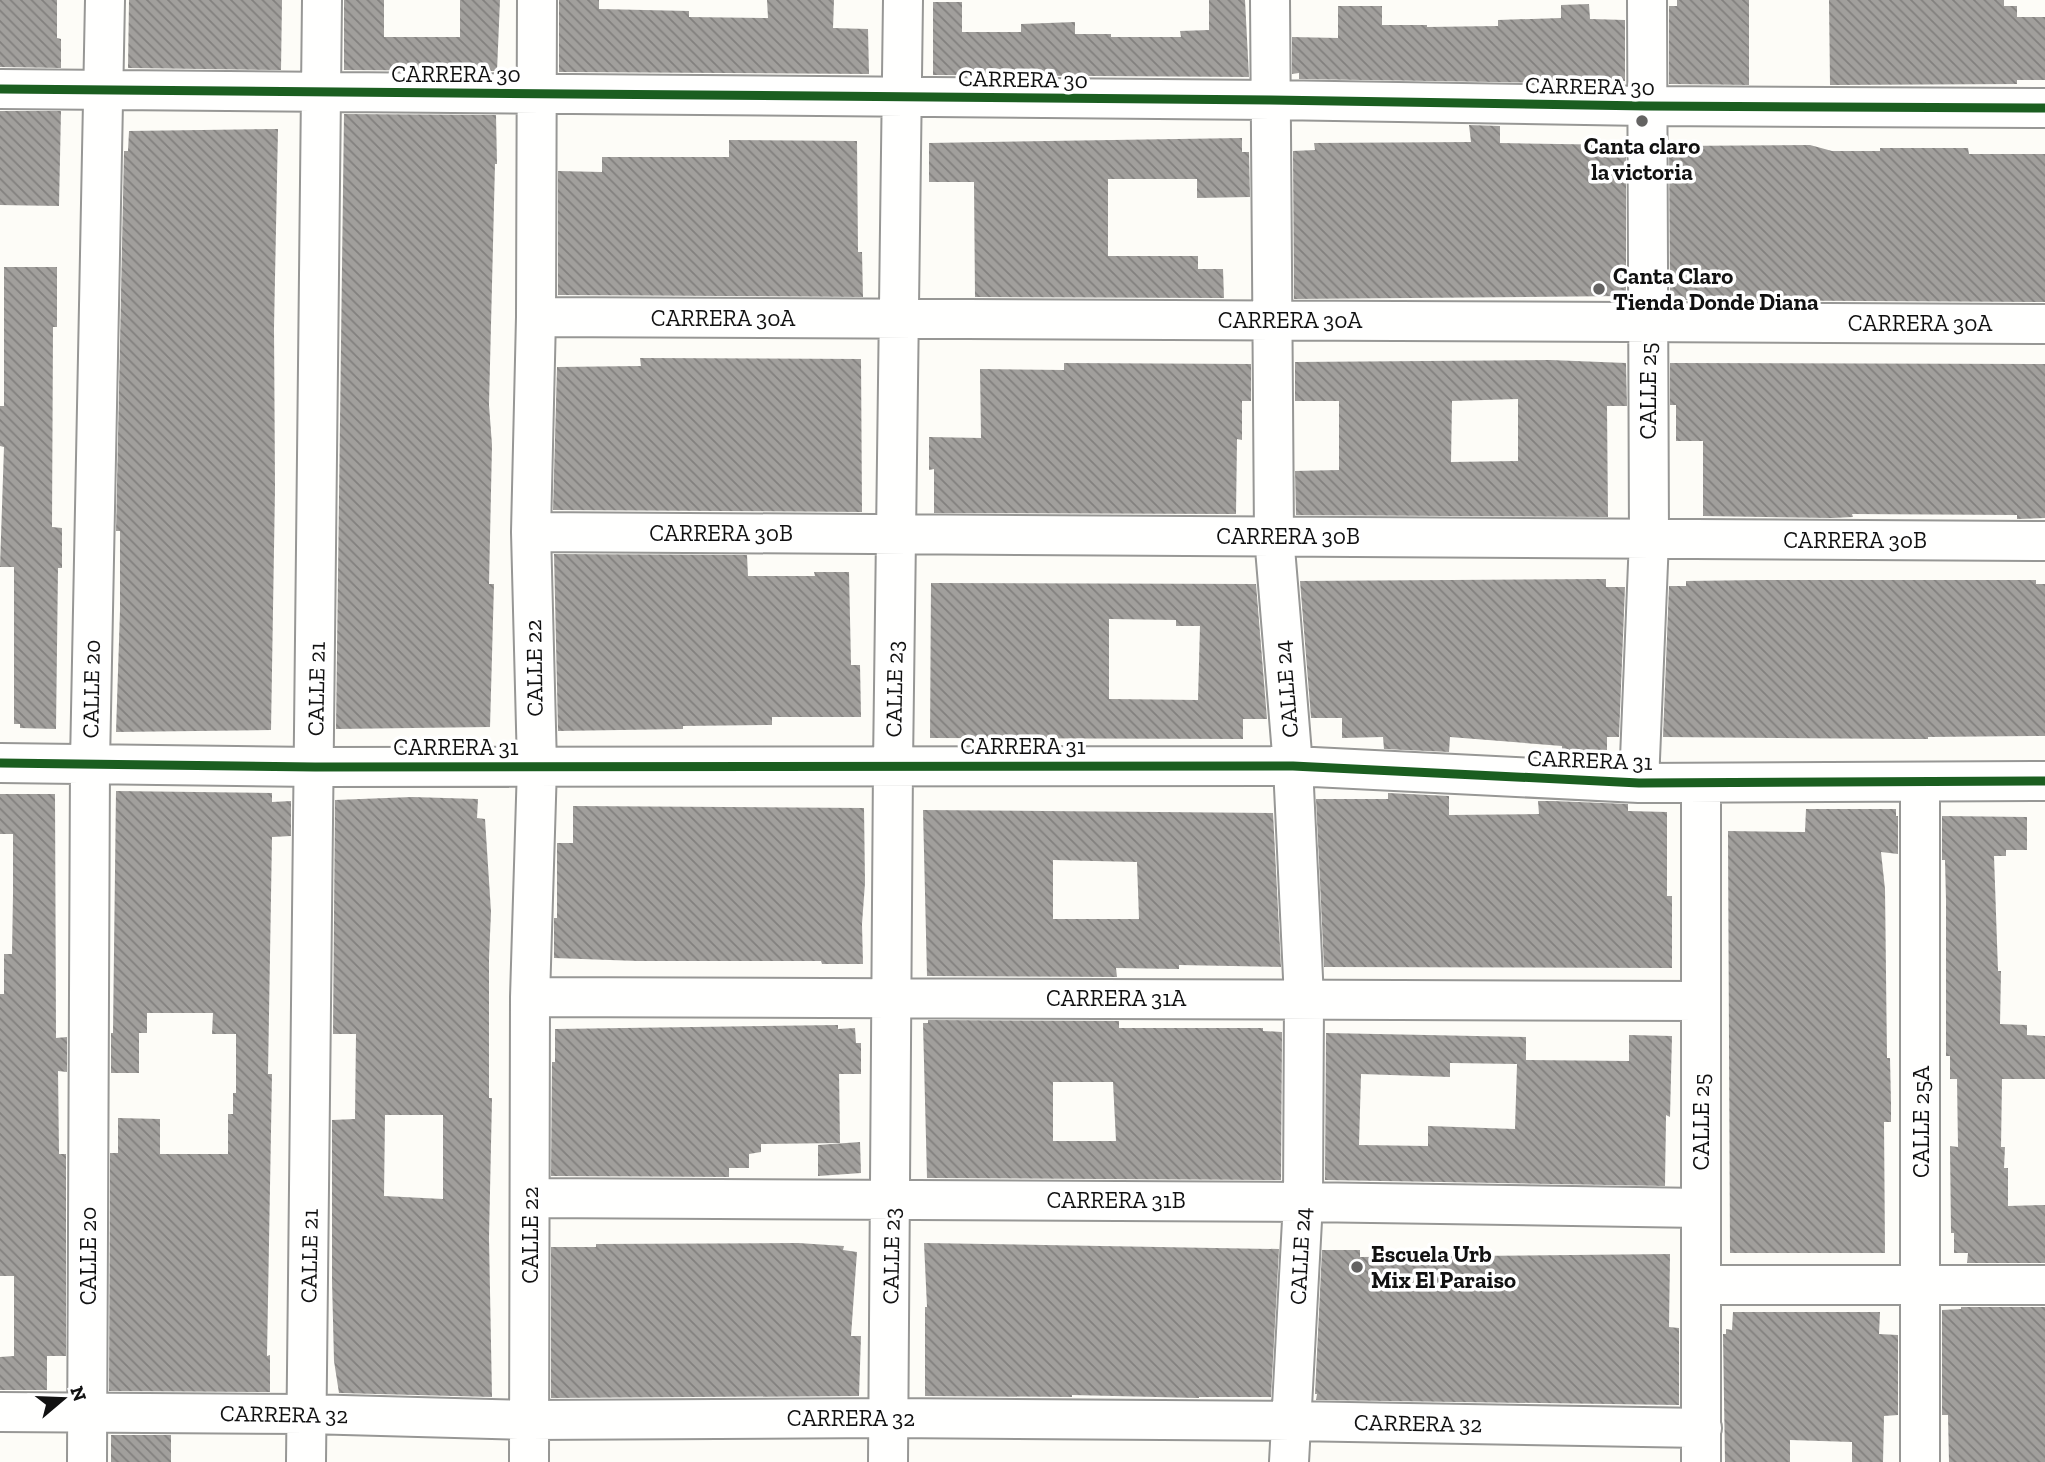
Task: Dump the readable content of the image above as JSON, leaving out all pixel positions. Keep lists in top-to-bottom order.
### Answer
{
  "streets": {
    "street": [
      "CARRERA 30",
      "CARRERA 30A",
      "CALLE 25",
      "CARRERA 30B",
      "CALLE 22",
      "CALLE 20",
      "CALLE 21",
      "CALLE 23",
      "CALLE 24",
      "CARRERA 31",
      "CARRERA 31A",
      "CALLE 25A",
      "CARRERA 31B",
      "CARRERA 32"
    ]
  },
  "crossings": [
    ["CARRERA 30", "CALLE 25"],
    ["CARRERA 30", "CALLE 22"],
    ["CARRERA 30", "CALLE 20"],
    ["CARRERA 30", "CALLE 21"],
    ["CARRERA 30", "CALLE 23"],
    ["CARRERA 30", "CALLE 24"],
    ["CARRERA 30A", "CALLE 25"],
    ["CARRERA 30A", "CALLE 22"],
    ["CARRERA 30A", "CALLE 23"],
    ["CARRERA 30A", "CALLE 24"],
    ["CALLE 25", "CARRERA 30B"],
    ["CALLE 25", "CARRERA 31"],
    ["CALLE 25", "CARRERA 31A"],
    ["CALLE 25", "CARRERA 31B"],
    ["CALLE 25", "CARRERA 32"],
    ["CARRERA 30B", "CALLE 22"],
    ["CARRERA 30B", "CALLE 23"],
    ["CARRERA 30B", "CALLE 24"],
    ["CALLE 22", "CARRERA 31"],
    ["CALLE 22", "CARRERA 31A"],
    ["CALLE 22", "CARRERA 31B"],
    ["CALLE 22", "CARRERA 32"],
    ["CALLE 20", "CARRERA 31"],
    ["CALLE 20", "CARRERA 32"],
    ["CALLE 21", "CARRERA 31"],
    ["CALLE 21", "CARRERA 32"],
    ["CALLE 23", "CARRERA 31"],
    ["CALLE 23", "CARRERA 31A"],
    ["CALLE 23", "CARRERA 31B"],
    ["CALLE 23", "CARRERA 32"],
    ["CALLE 24", "CARRERA 31"],
    ["CALLE 24", "CARRERA 31A"],
    ["CALLE 24", "CARRERA 31B"],
    ["CALLE 24", "CARRERA 32"],
    ["CARRERA 31", "CALLE 25A"]
  ],
  "places": ["Canta claro la victoria", "Canta Claro Tienda Donde Diana", "Escuela Urb Mix El Paraiso"],
  "north": "right"
}
